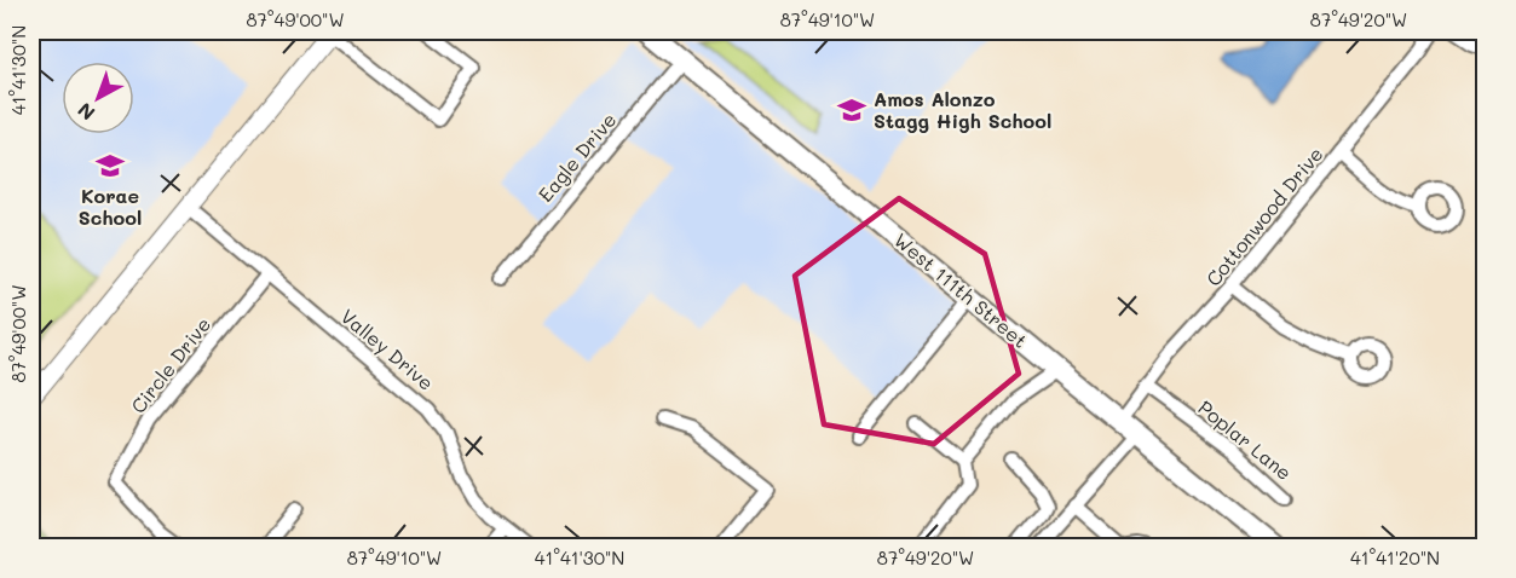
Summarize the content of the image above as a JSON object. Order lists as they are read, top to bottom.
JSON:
{
  "streets": {
    "main road": ["West 111th Street"],
    "street": [
      "Eagle Drive",
      "Cottonwood Drive",
      "Valley Drive",
      "Circle Drive",
      "Poplar Lane"
    ]
  },
  "crossings": [
    ["Eagle Drive", "West 111th Street"],
    ["Cottonwood Drive", "West 111th Street"],
    ["Cottonwood Drive", "Poplar Lane"],
    ["Valley Drive", "Circle Drive"]
  ],
  "places": {
    "school or university": ["Amos Alonzo Stagg High School", "Korae School"]
  },
  "north": "bottom left",
  "coordinates": [
    "87°49'00\"W",
    "87°49'10\"W",
    "87°49'20\"W",
    "41°41'30\"N",
    "41°41'20\"N"
  ]
}
